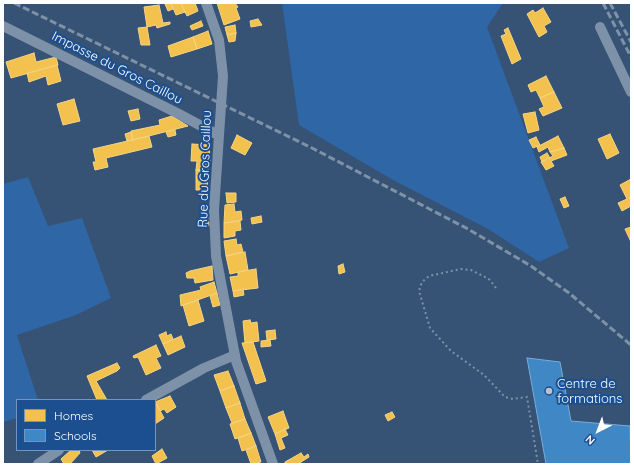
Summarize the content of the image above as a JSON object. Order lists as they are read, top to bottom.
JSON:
{
  "streets": {
    "street": ["Impasse du Gros Caillou", "Rue du Gros Caillou"]
  },
  "crossings": [
    ["Impasse du Gros Caillou", "Rue du Gros Caillou"]
  ],
  "places": ["Centre de formations"],
  "legend": ["Homes", "Schools"],
  "north": "bottom left"
}
